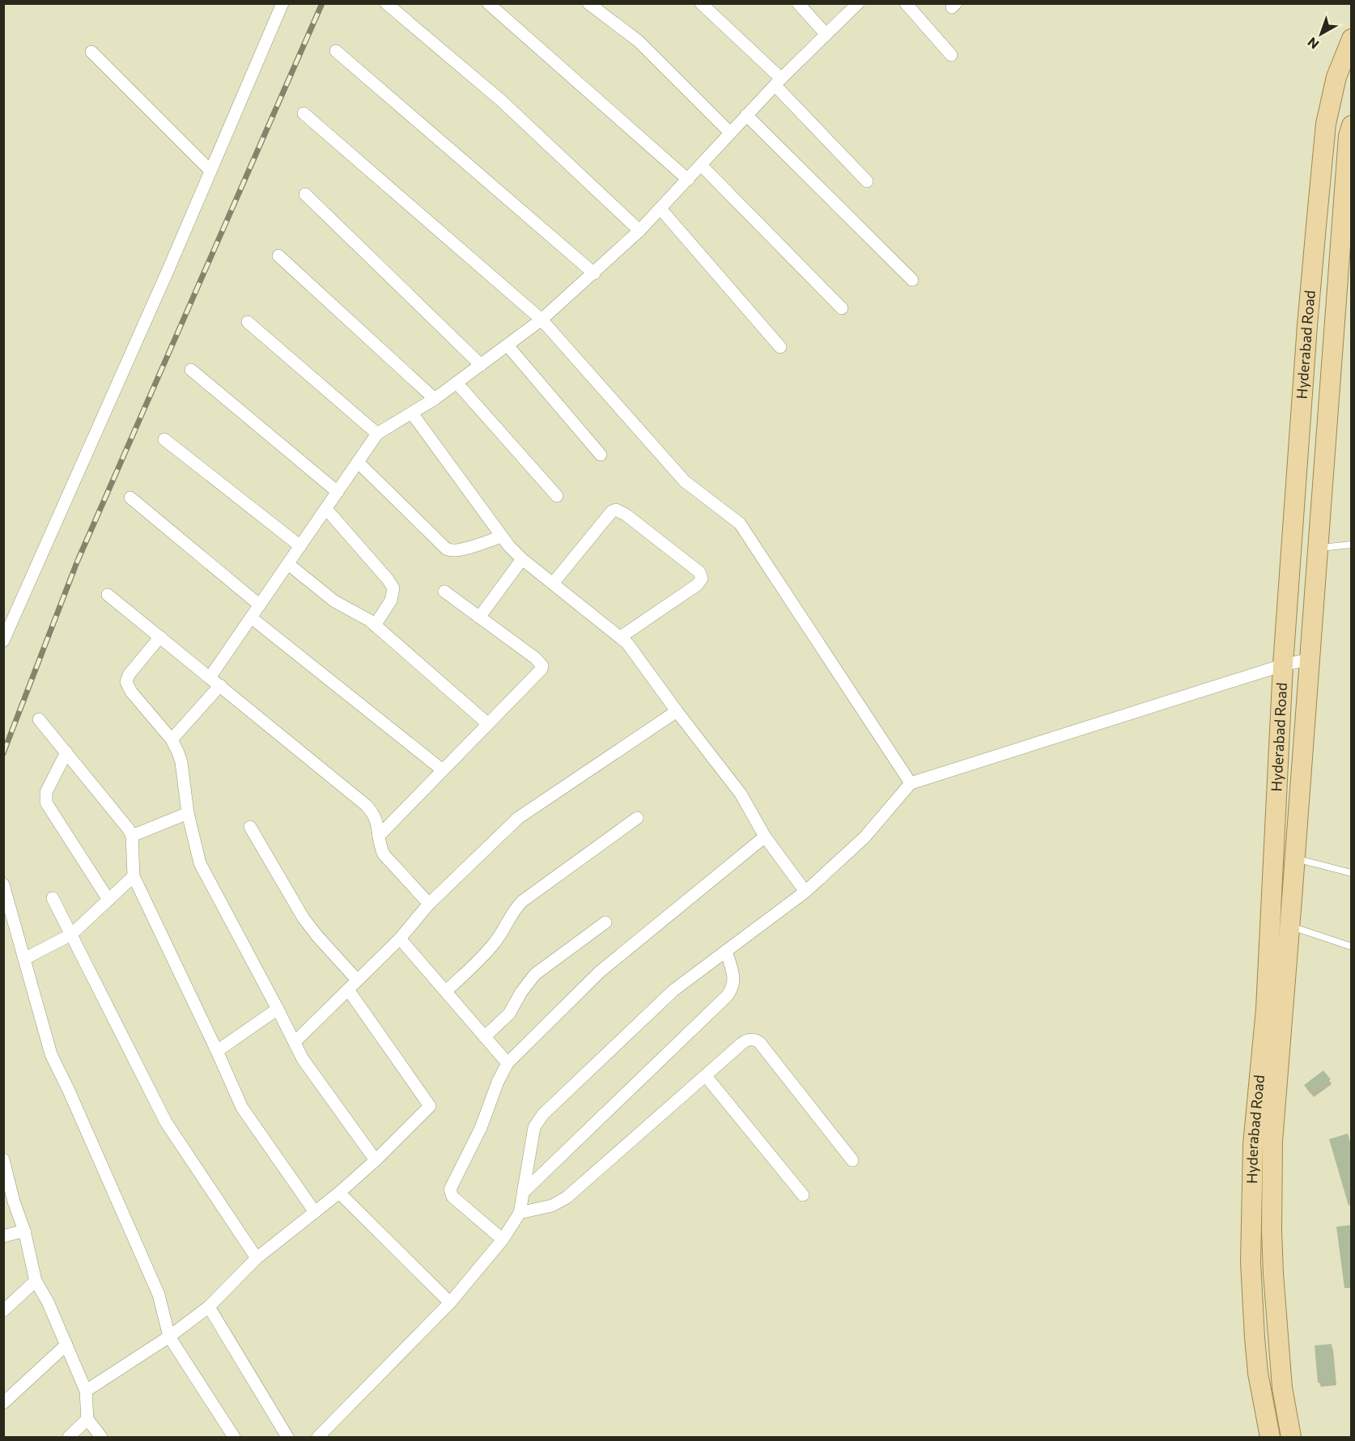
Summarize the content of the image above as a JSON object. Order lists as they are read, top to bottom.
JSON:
{
  "streets": {
    "main road": ["Hyderabad Road"]
  },
  "north": "bottom left"
}
